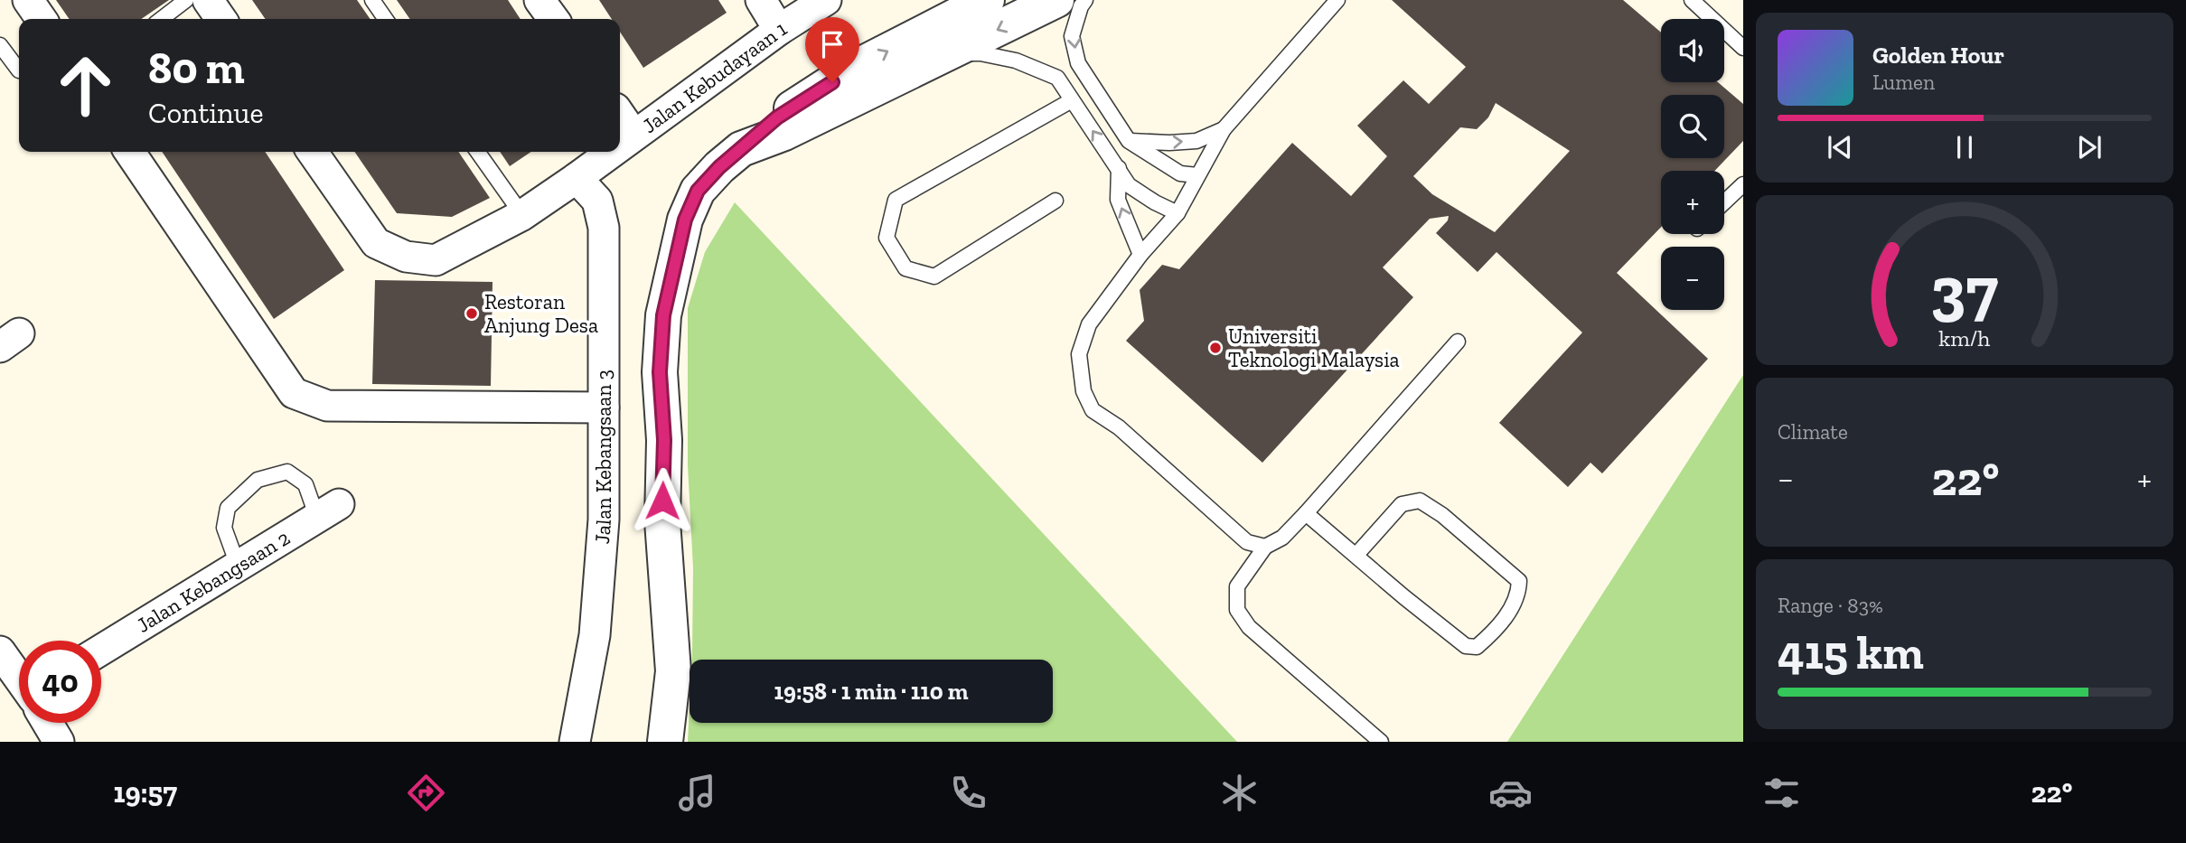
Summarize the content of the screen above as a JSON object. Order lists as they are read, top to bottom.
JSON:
{
  "streets": {
    "street": ["Jalan Kebudayaan 1", "Jalan Kebangsaan 3", "Jalan Kebangsaan 2"]
  },
  "crossings": [
    ["Jalan Kebudayaan 1", "Jalan Kebangsaan 3"]
  ],
  "places": ["Restoran Anjung Desa", "Universiti Teknologi Malaysia"],
  "page": {
    "map_buttons": ["+", "−"],
    "turn": ["80 m", "Continue"],
    "song": ["Golden Hour", "Lumen"],
    "tile": [
      "Climate",
      ["Range · 83%", "415 km"]
    ],
    "heat": ["−", "22°", "+"],
    "limit": "40",
    "trip": "19:58 · 1 min · 110 m",
    "tabs": ["19:57", "22°"],
    "gauge": ["37", "km/h"]
  }
}
